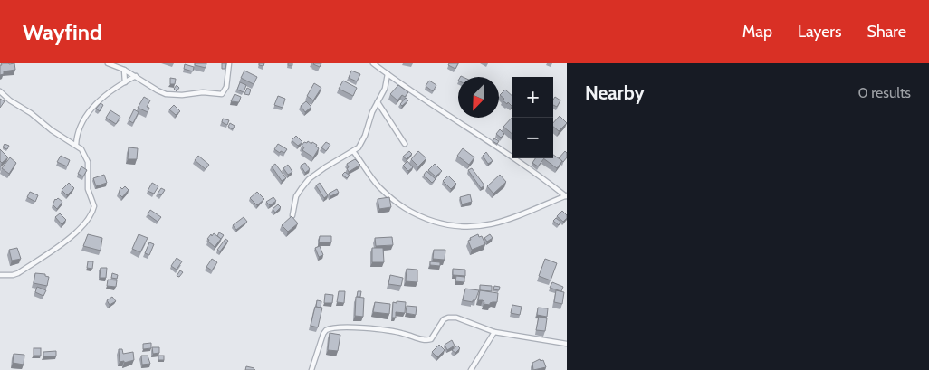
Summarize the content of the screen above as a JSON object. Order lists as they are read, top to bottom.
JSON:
{
  "north": "bottom left",
  "page": {
    "header": "Wayfind",
    "nav": ["Map", "Layers", "Share"],
    "heading": ["Nearby", "0 results"],
    "map_buttons": ["+", "−"]
  }
}
